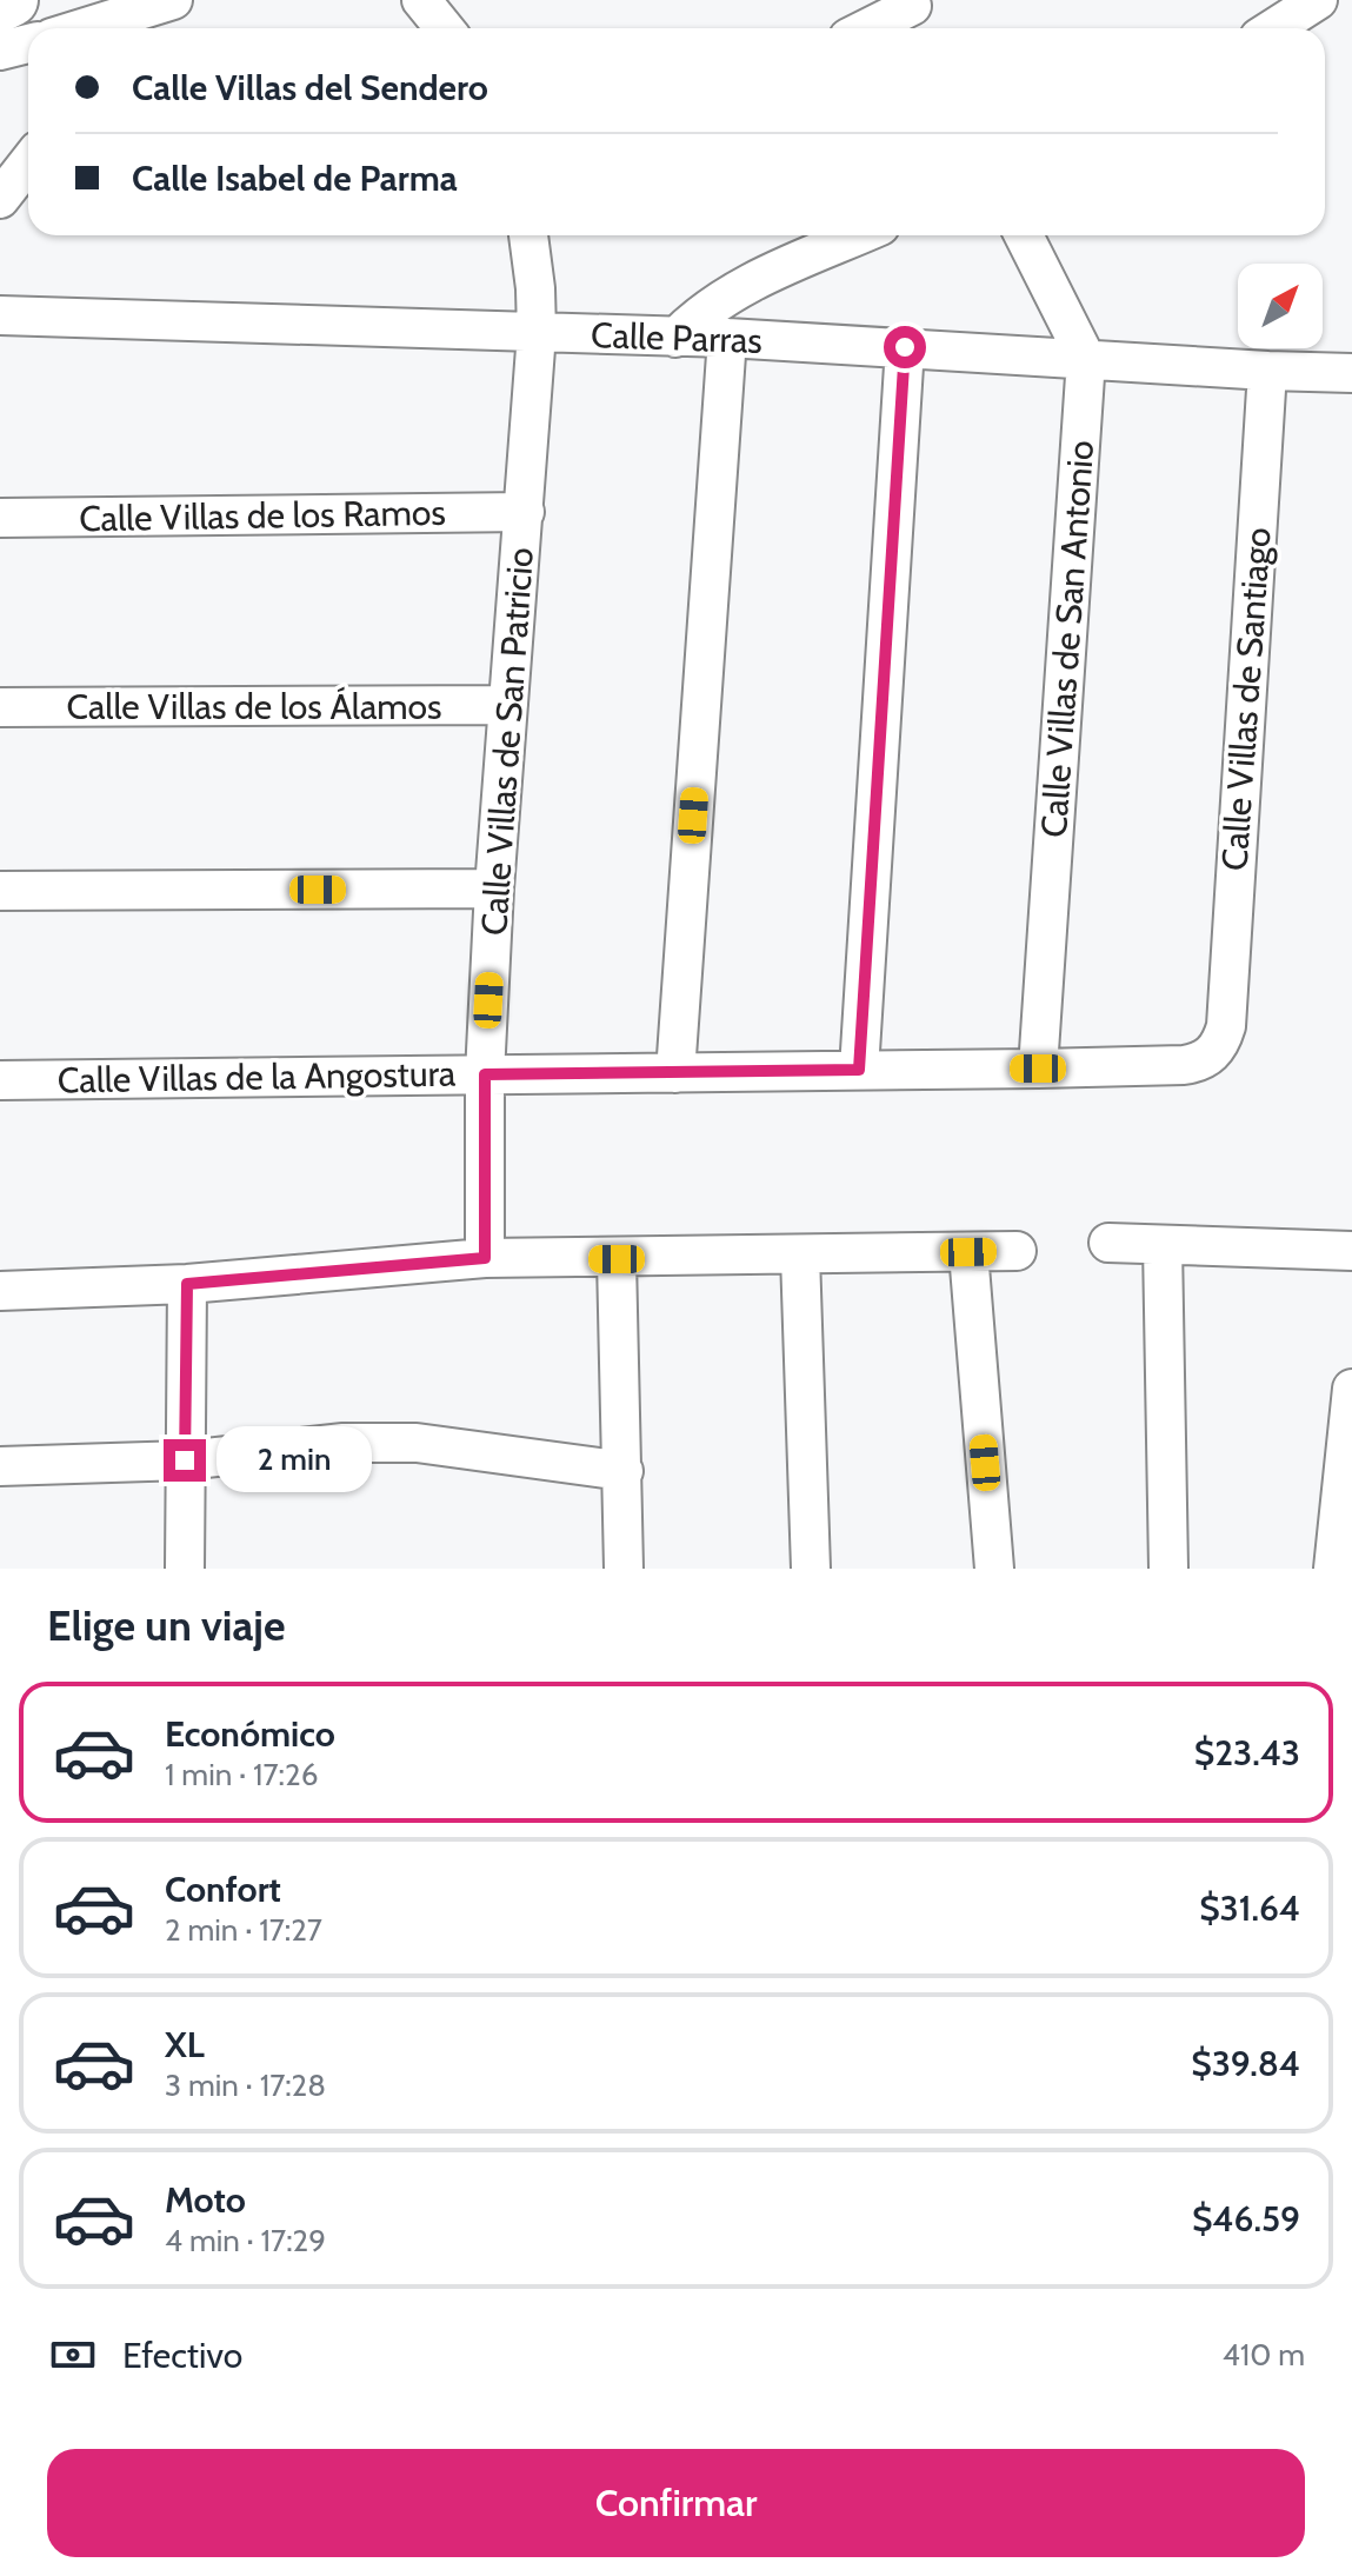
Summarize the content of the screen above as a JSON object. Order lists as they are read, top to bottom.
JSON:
{
  "streets": {
    "street": [
      "Calle Parras",
      "Calle Villas de los Ramos",
      "Calle Villas de San Antonio",
      "Calle Villas de Santiago",
      "Calle Villas de los Álamos",
      "Calle Villas de San Patricio",
      "Calle Villas de la Angostura"
    ]
  },
  "crossings": [
    ["Calle Parras", "Calle Villas de San Antonio"],
    ["Calle Parras", "Calle Villas de Santiago"],
    ["Calle Parras", "Calle Villas de San Patricio"],
    ["Calle Villas de los Ramos", "Calle Villas de San Patricio"],
    ["Calle Villas de San Antonio", "Calle Villas de la Angostura"],
    ["Calle Villas de Santiago", "Calle Villas de la Angostura"],
    ["Calle Villas de los Álamos", "Calle Villas de San Patricio"],
    ["Calle Villas de San Patricio", "Calle Villas de la Angostura"]
  ],
  "north": "top right",
  "page": {
    "banner": ["Calle Villas del Sendero", "Calle Isabel de Parma"],
    "bubble": "2 min",
    "heading": "Elige un viaje",
    "list": [
      {
        "name": "Económico",
        "note": "1 min · 17:26",
        "value": "$23.43"
      },
      {
        "name": "Confort",
        "note": "2 min · 17:27",
        "value": "$31.64"
      },
      {
        "name": "XL",
        "note": "3 min · 17:28",
        "value": "$39.84"
      },
      {
        "name": "Moto",
        "note": "4 min · 17:29",
        "value": "$46.59"
      }
    ],
    "pay": ["Efectivo", "410 m"],
    "buttons": "Confirmar"
  }
}
